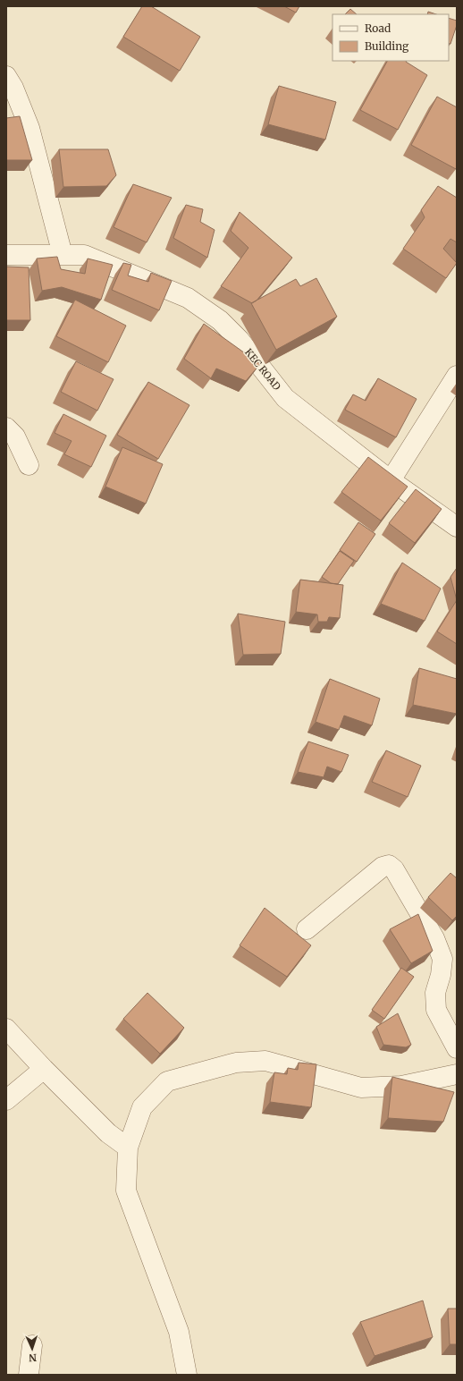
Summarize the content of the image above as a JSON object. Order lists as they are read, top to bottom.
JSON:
{
  "streets": {
    "street": ["KEC ROAD"]
  },
  "legend": ["Road", "Building"],
  "north": "bottom"
}
